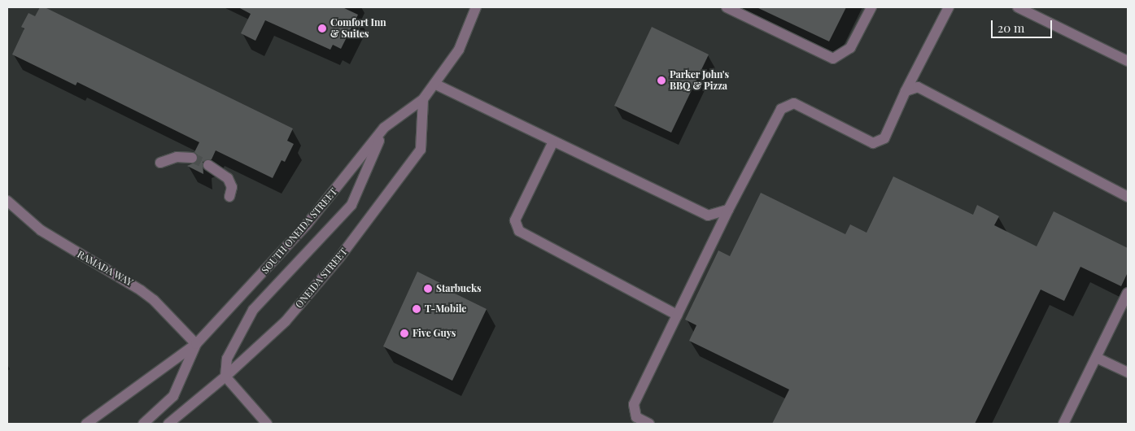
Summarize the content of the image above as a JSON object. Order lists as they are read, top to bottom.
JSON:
{
  "streets": {
    "street": ["SOUTH ONEIDA STREET", "RAMADA WAY", "ONEIDA STREET"]
  },
  "crossings": [
    ["SOUTH ONEIDA STREET", "RAMADA WAY"],
    ["SOUTH ONEIDA STREET", "ONEIDA STREET"]
  ],
  "places": [
    "Comfort Inn & Suites",
    "Parker John's BBQ & Pizza",
    "Starbucks",
    "T-Mobile",
    "Five Guys"
  ],
  "scale_bar": "20 m"
}
